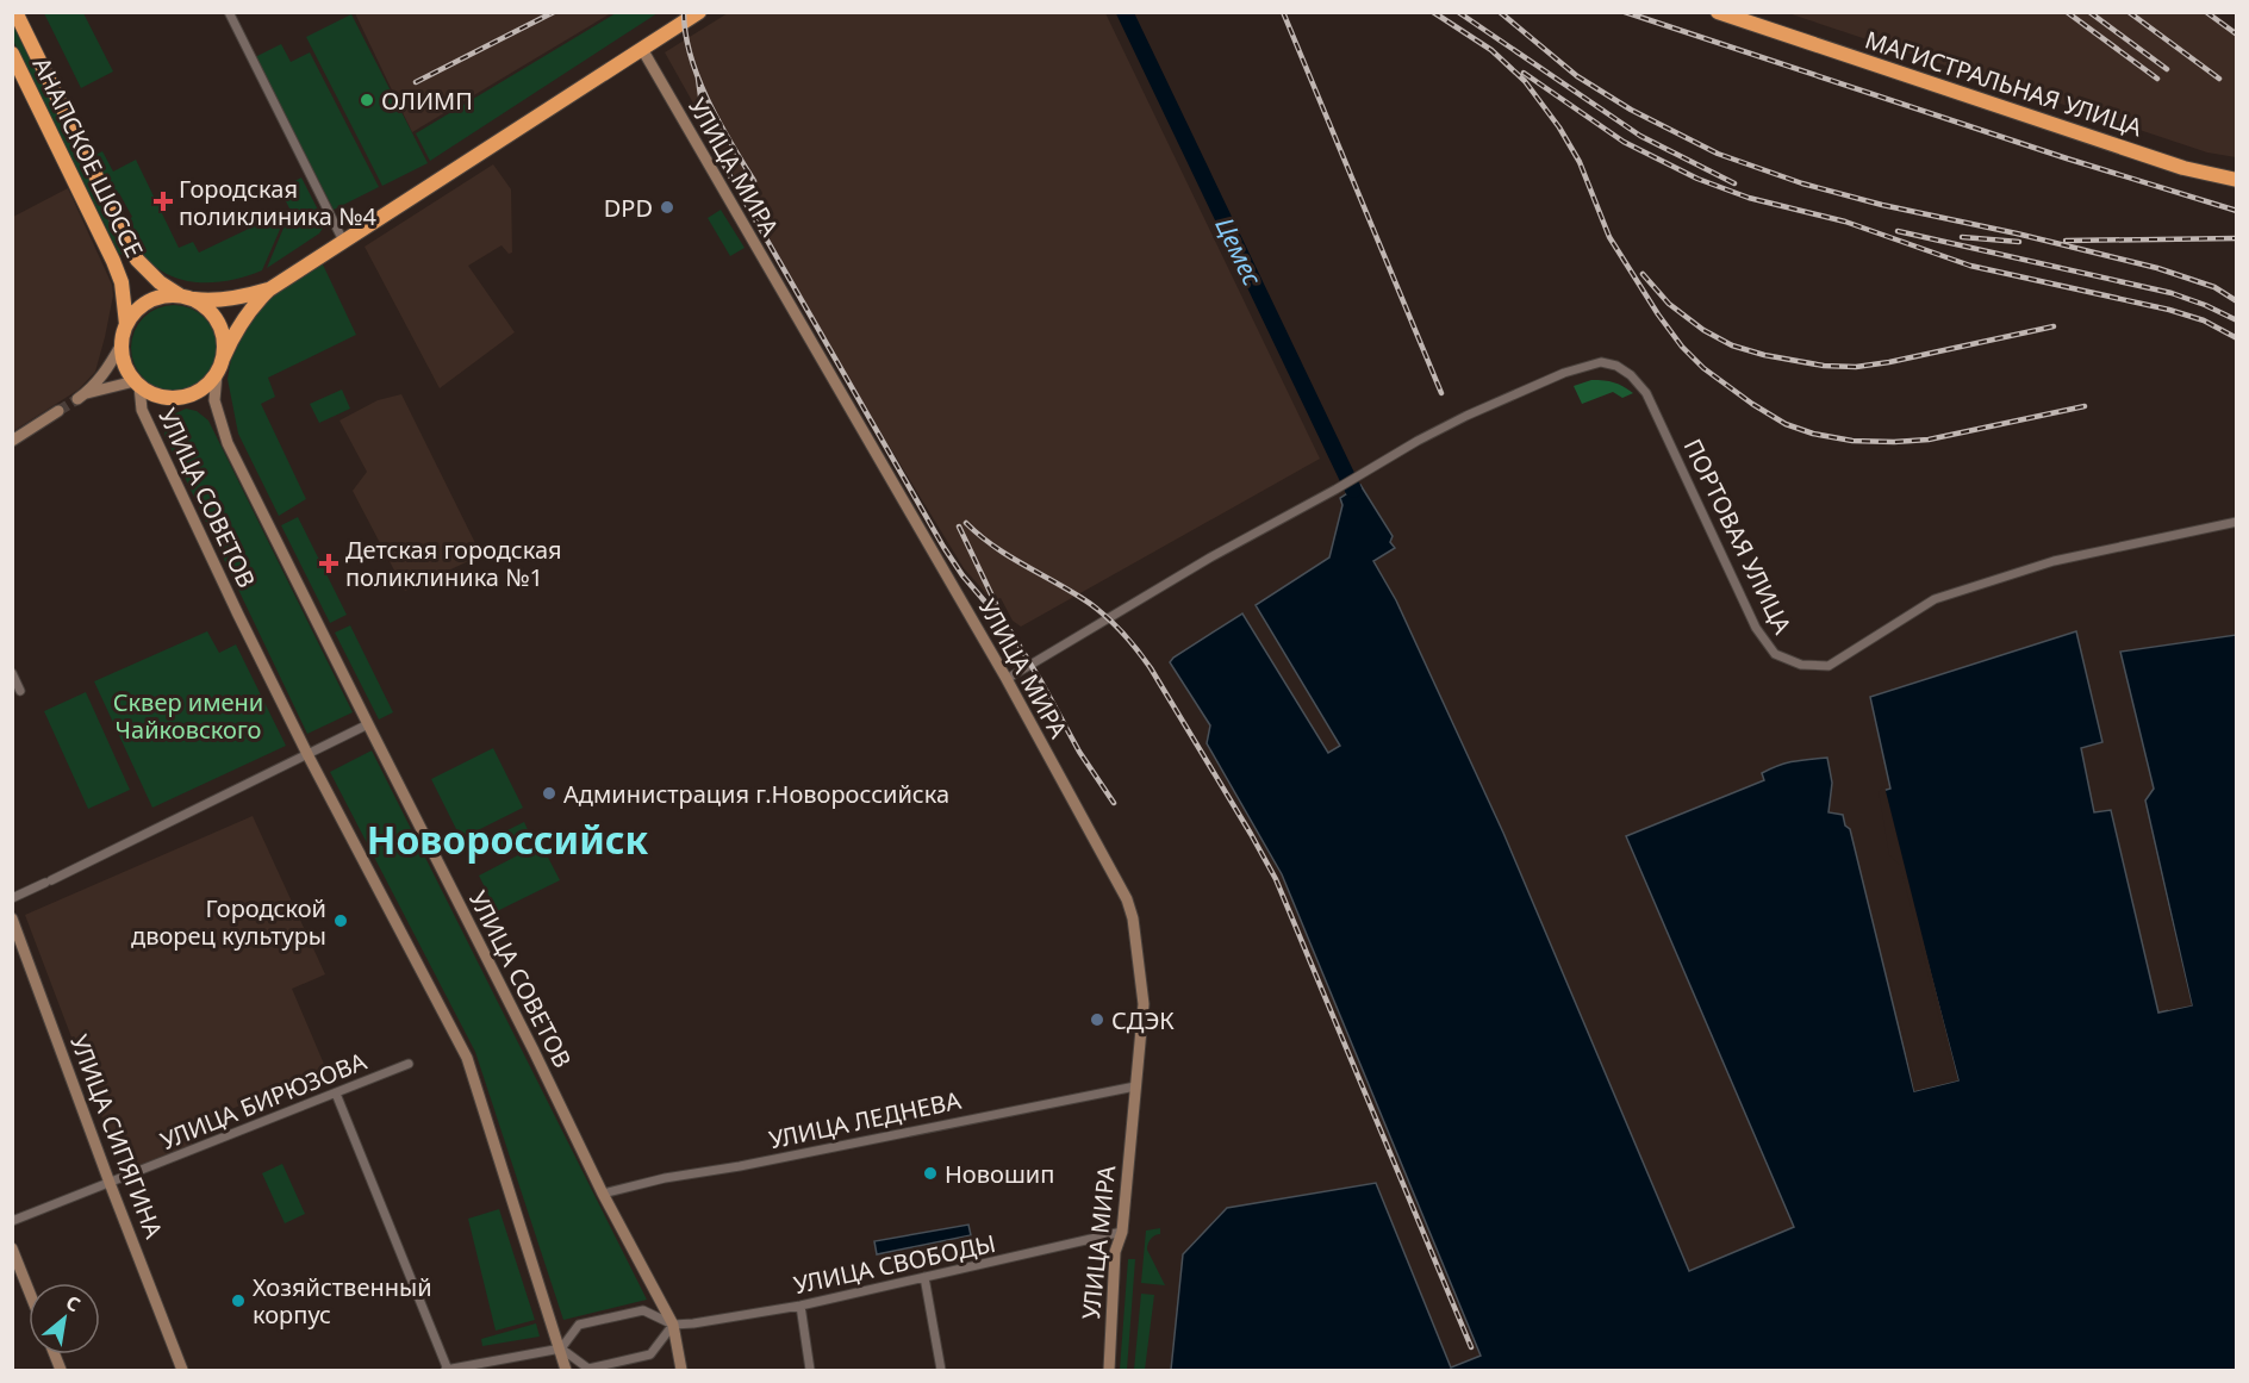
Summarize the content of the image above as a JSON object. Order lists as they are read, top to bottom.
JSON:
{
  "streets": {
    "highway": ["МАГИСТРАЛЬНАЯ УЛИЦА", "АНАПСКОЕ ШОССЕ"],
    "street": [
      "УЛИЦА МИРА",
      "УЛИЦА СОВЕТОВ",
      "ПОРТОВАЯ УЛИЦА",
      "УЛИЦА БИРЮЗОВА",
      "УЛИЦА ЛЕДНЕВА",
      "УЛИЦА СИПЯГИНА",
      "УЛИЦА СВОБОДЫ"
    ]
  },
  "crossings": [
    ["АНАПСКОЕ ШОССЕ", "УЛИЦА СОВЕТОВ"],
    ["УЛИЦА МИРА", "ПОРТОВАЯ УЛИЦА"],
    ["УЛИЦА МИРА", "УЛИЦА ЛЕДНЕВА"],
    ["УЛИЦА МИРА", "УЛИЦА СВОБОДЫ"],
    ["УЛИЦА СОВЕТОВ", "УЛИЦА ЛЕДНЕВА"],
    ["УЛИЦА СОВЕТОВ", "УЛИЦА СВОБОДЫ"],
    ["УЛИЦА БИРЮЗОВА", "УЛИЦА СИПЯГИНА"]
  ],
  "districts": ["Новороссийск"],
  "water": ["Цемес"],
  "parks": ["Сквер имени Чайковского"],
  "places": {
    "other": [
      "ОЛИМП",
      "DPD",
      "Администрация г.Новороссийска",
      "Городской дворец культуры",
      "СДЭК",
      "Новошип",
      "Хозяйственный корпус"
    ],
    "health": ["Городская поликлиника №4", "Детская городская поликлиника №1"]
  },
  "north": "top right"
}
